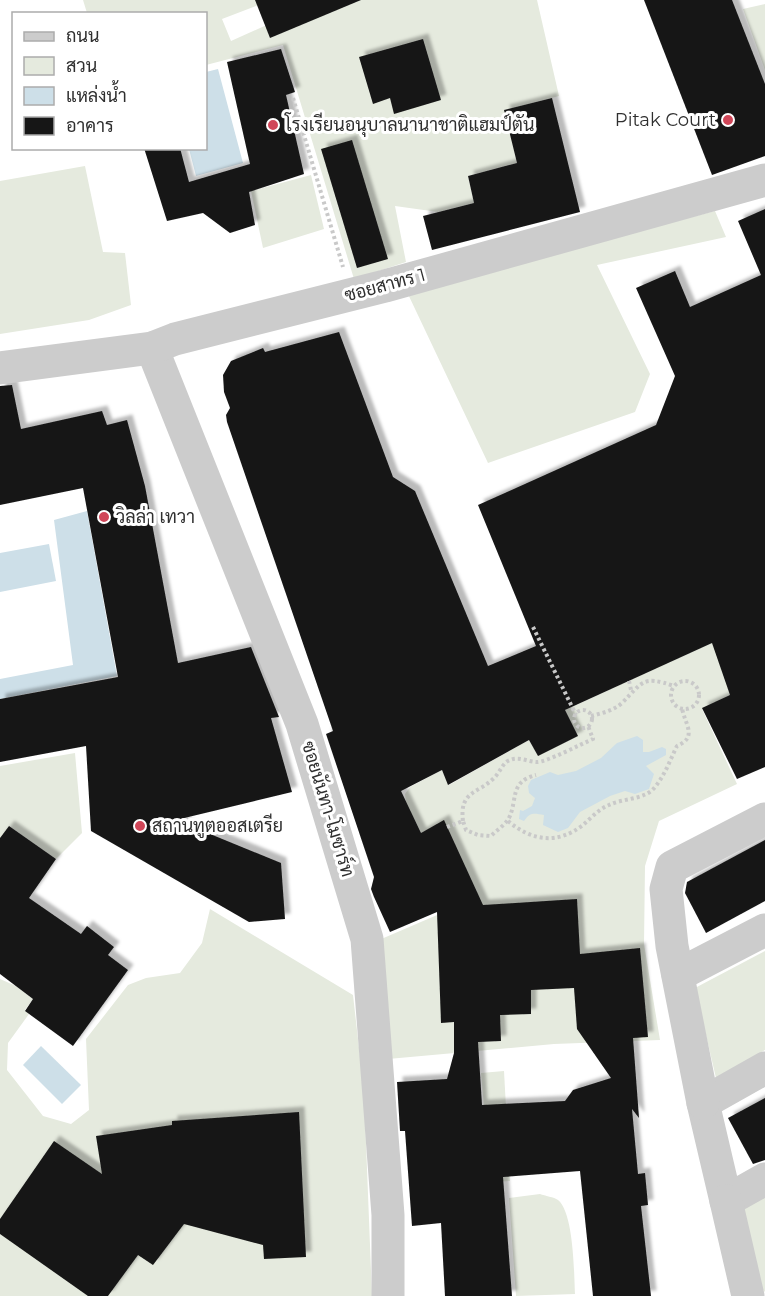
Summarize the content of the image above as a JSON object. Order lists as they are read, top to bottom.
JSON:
{
  "streets": {
    "street": ["ซอยสาทร 1", "ซอยนันทา-โมซาร์ท"]
  },
  "crossings": [
    ["ซอยสาทร 1", "ซอยนันทา-โมซาร์ท"]
  ],
  "places": [
    "Pitak Court",
    "โรงเรียนอนุบาลนานาชาติแฮมป์ตัน",
    "วิลล่า เทวา",
    "สถานทูตออสเตรีย"
  ],
  "legend": [
    "ถนน",
    "สวน",
    "แหล่งน้ำ",
    "อาคาร"
  ]
}
